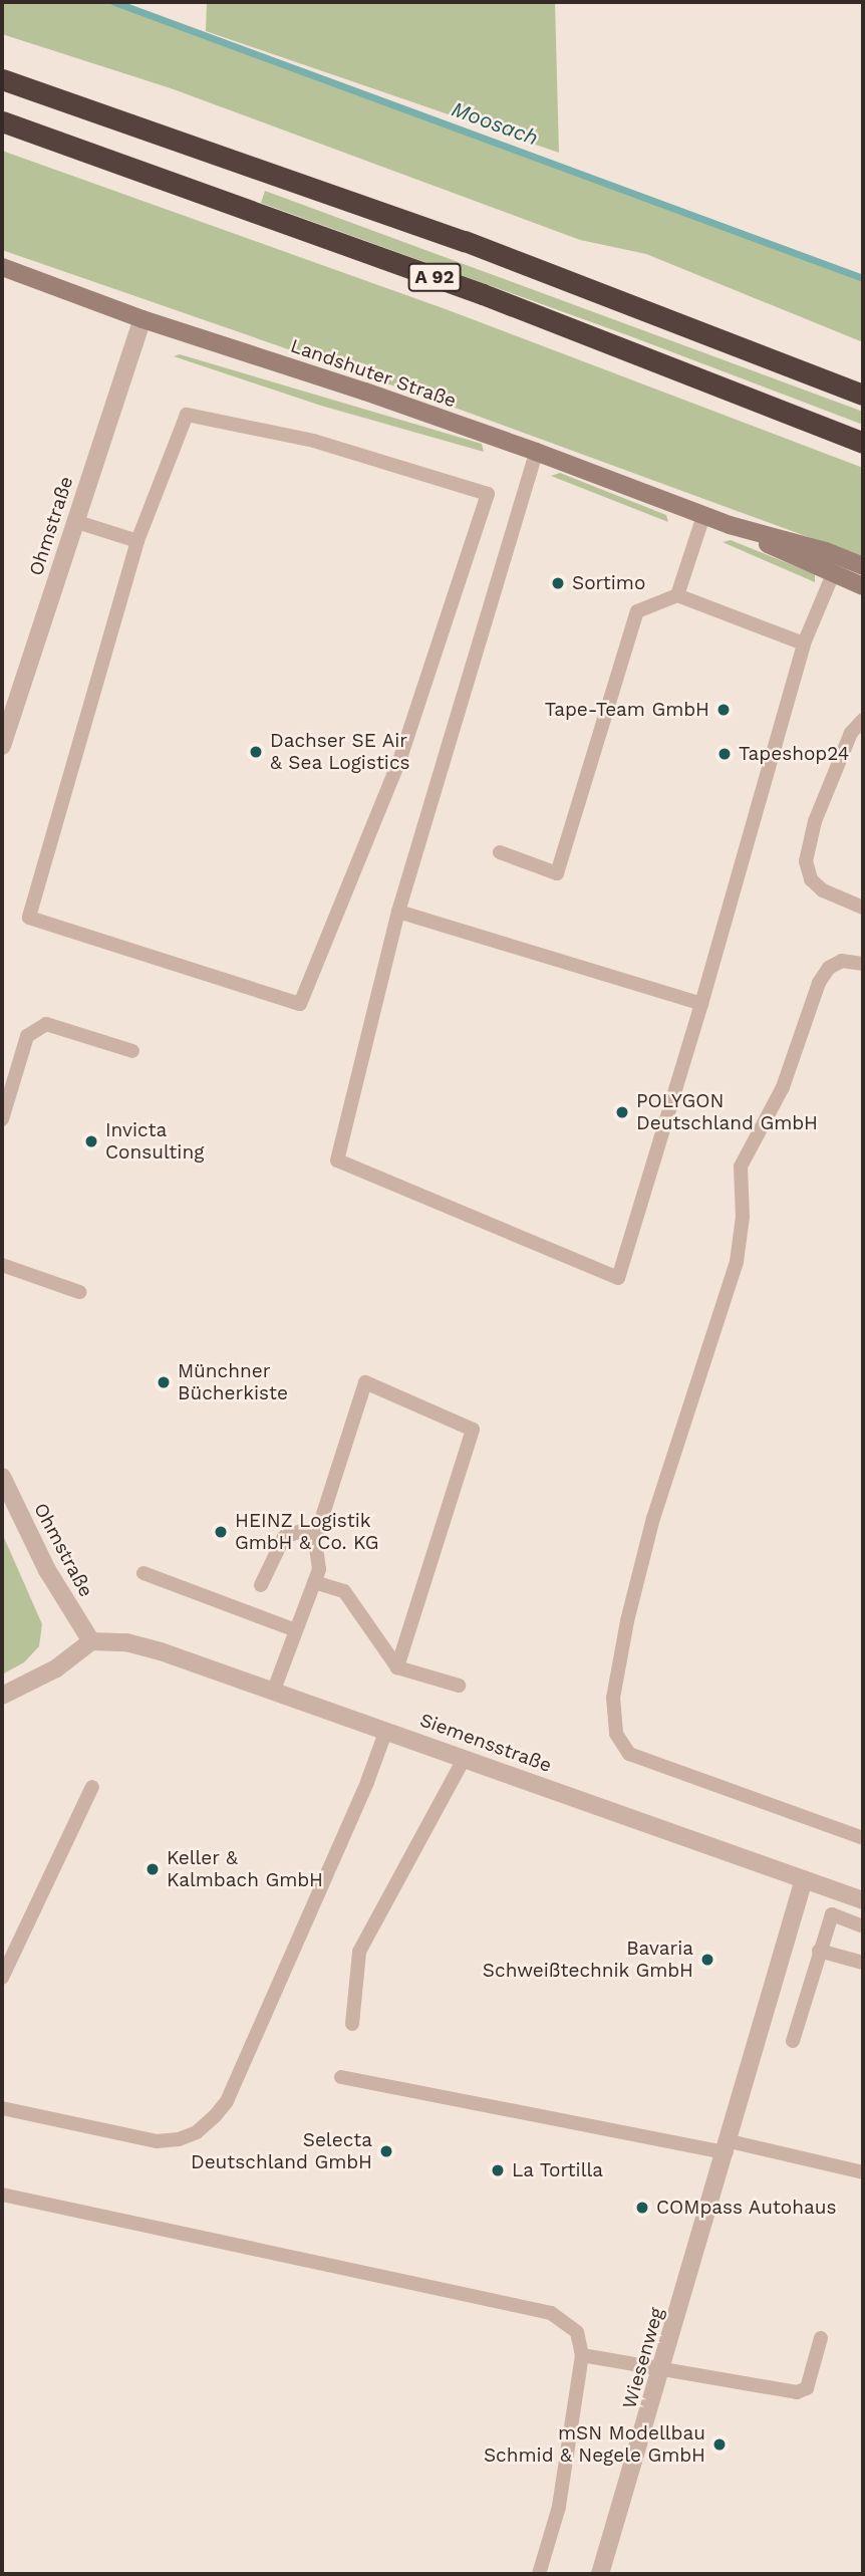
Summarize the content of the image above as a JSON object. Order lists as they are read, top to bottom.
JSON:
{
  "streets": {
    "highway": ["A 92"],
    "main road": ["Landshuter Straße"],
    "street": ["Ohmstraße", "Siemensstraße", "Wiesenweg"]
  },
  "crossings": [
    ["Landshuter Straße", "Ohmstraße"],
    ["Ohmstraße", "Siemensstraße"],
    ["Siemensstraße", "Wiesenweg"]
  ],
  "water": ["Moosach"],
  "places": [
    "Sortimo",
    "Tape-Team GmbH",
    "Dachser SE Air & Sea Logistics",
    "Tapeshop24",
    "POLYGON Deutschland GmbH",
    "Invicta Consulting",
    "Münchner Bücherkiste",
    "HEINZ Logistik GmbH & Co. KG",
    "Keller & Kalmbach GmbH",
    "Bavaria Schweißtechnik GmbH",
    "Selecta Deutschland GmbH",
    "La Tortilla",
    "COMpass Autohaus",
    "mSN Modellbau Schmid & Negele GmbH"
  ]
}
